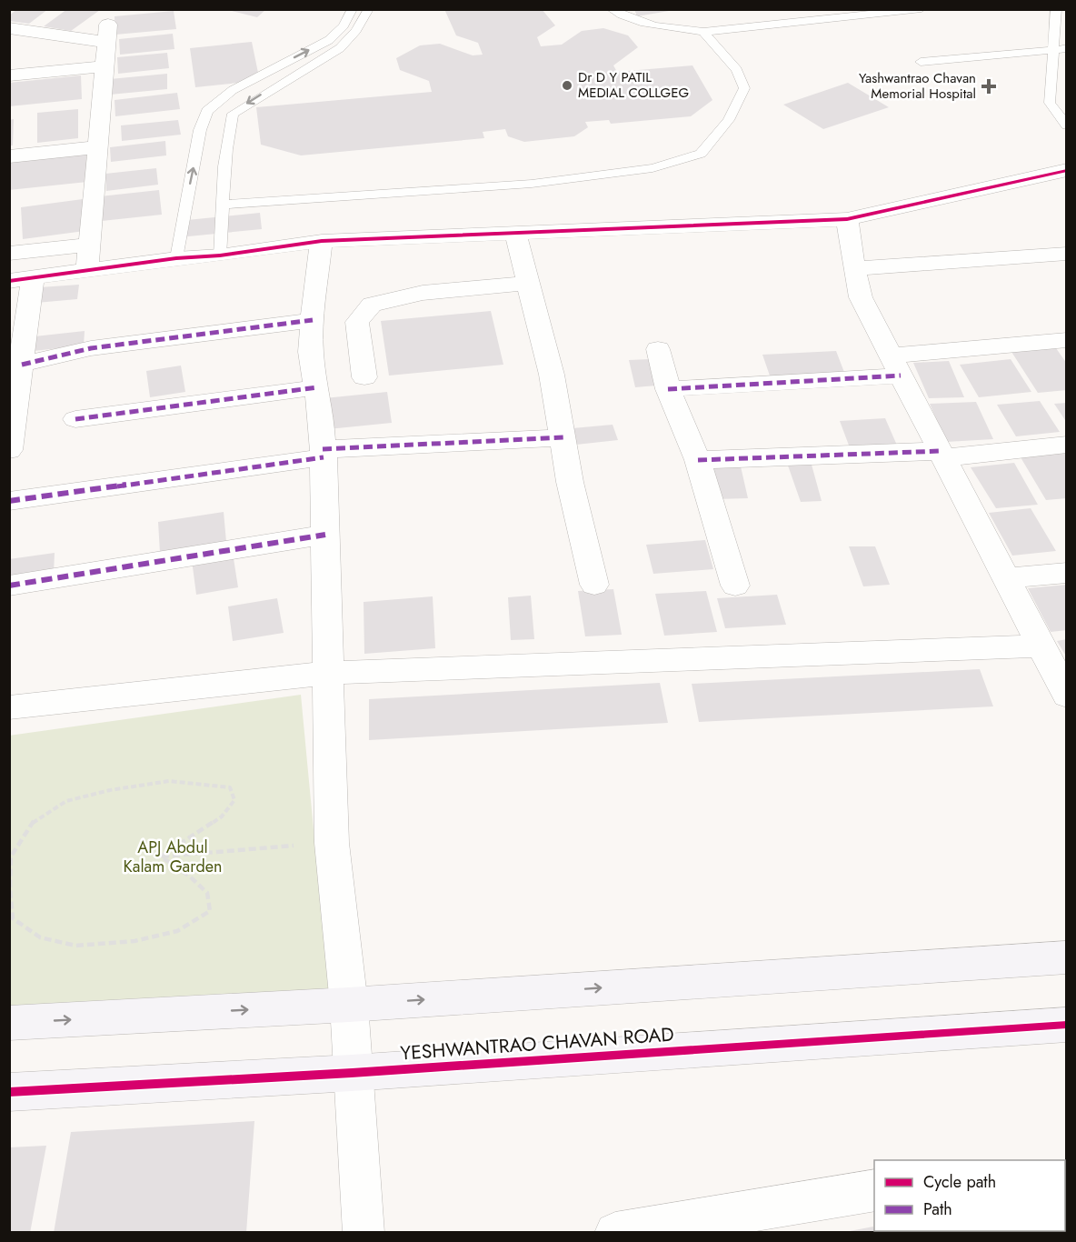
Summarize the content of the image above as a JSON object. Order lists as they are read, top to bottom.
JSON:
{
  "streets": {
    "street": ["YESHWANTRAO CHAVAN ROAD"]
  },
  "parks": ["APJ Abdul Kalam Garden"],
  "places": {
    "other": ["Dr D Y PATIL MEDIAL COLLGEG"],
    "health": ["Yashwantrao Chavan Memorial Hospital"]
  },
  "legend": ["Cycle path", "Path"]
}
